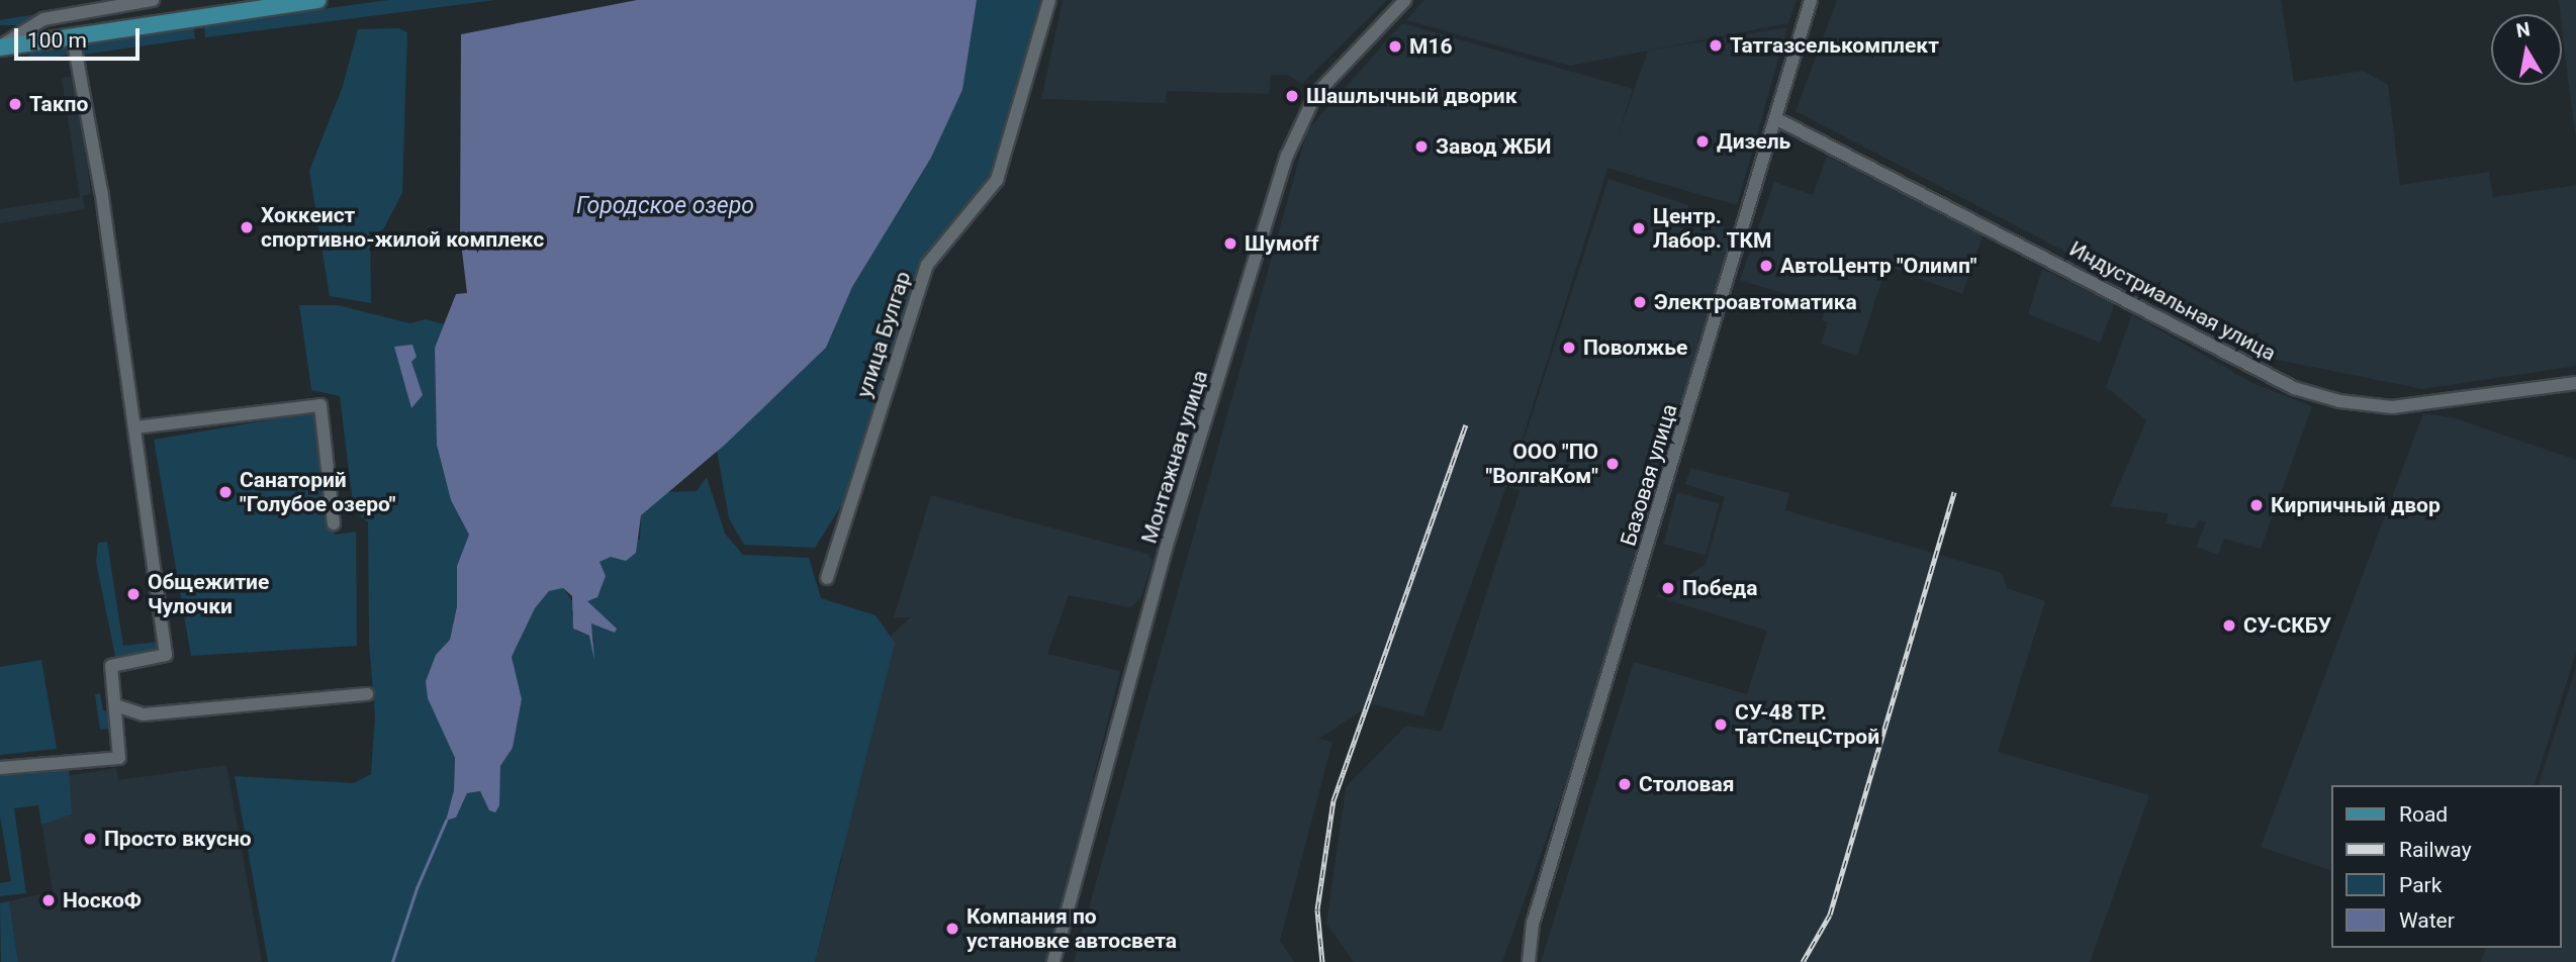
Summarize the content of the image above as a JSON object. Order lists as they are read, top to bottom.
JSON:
{
  "streets": {
    "street": [
      "Индустриальная улица",
      "улица Булгар",
      "Монтажная улица",
      "Базовая улица"
    ]
  },
  "crossings": [
    ["Индустриальная улица", "Базовая улица"]
  ],
  "water": ["Городское озеро"],
  "places": [
    "Татгазселькомплект",
    "М16",
    "Шашлычный дворик",
    "Такпо",
    "Дизель",
    "Завод ЖБИ",
    "Хоккеист спортивно-жилой комплекс",
    "Центр. Лабор. ТКМ",
    "Шумоff",
    "АвтоЦентр \"Олимп\"",
    "Электроавтоматика",
    "Поволжье",
    "ООО \"ПО \"ВолгаКом\"",
    "Санаторий \"Голубое озеро\"",
    "Кирпичный двор",
    "Победа",
    "Общежитие Чулочки",
    "СУ-СКБУ",
    "СУ-48 ТР. ТатСпецСтрой",
    "Столовая",
    "Просто вкусно",
    "НоскоФ",
    "Компания по установке автосвета"
  ],
  "legend": [
    "Road",
    "Railway",
    "Park",
    "Water"
  ],
  "scale_bar": "100 m",
  "north": "top"
}
